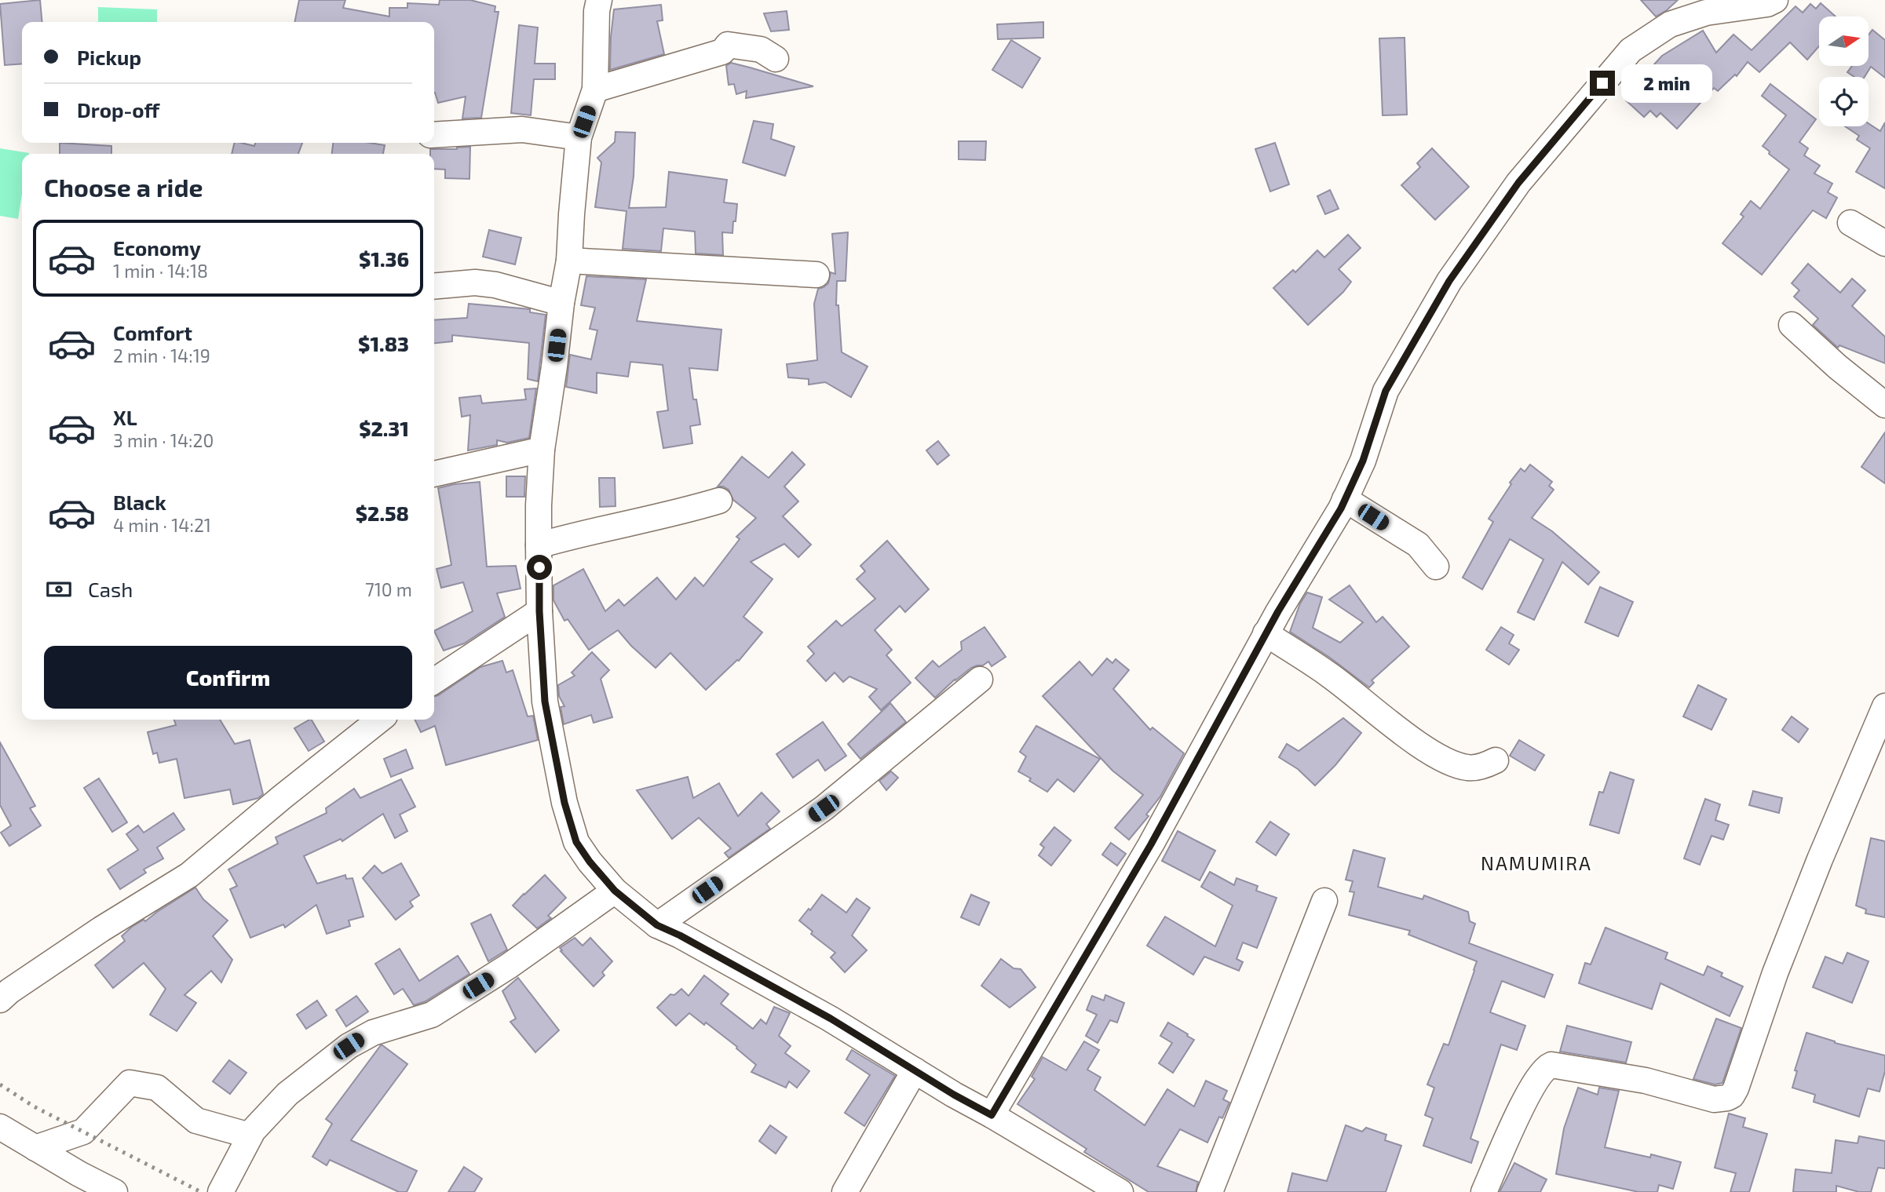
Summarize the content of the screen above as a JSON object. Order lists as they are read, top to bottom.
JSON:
{
  "districts": ["NAMUMIRA"],
  "north": "right",
  "page": {
    "banner": ["Pickup", "Drop-off"],
    "bubble": "2 min",
    "heading": "Choose a ride",
    "list": [
      {
        "name": "Economy",
        "note": "1 min · 14:18",
        "value": "$1.36"
      },
      {
        "name": "Comfort",
        "note": "2 min · 14:19",
        "value": "$1.83"
      },
      {
        "name": "XL",
        "note": "3 min · 14:20",
        "value": "$2.31"
      },
      {
        "name": "Black",
        "note": "4 min · 14:21",
        "value": "$2.58"
      }
    ],
    "pay": ["Cash", "710 m"],
    "buttons": "Confirm"
  }
}
